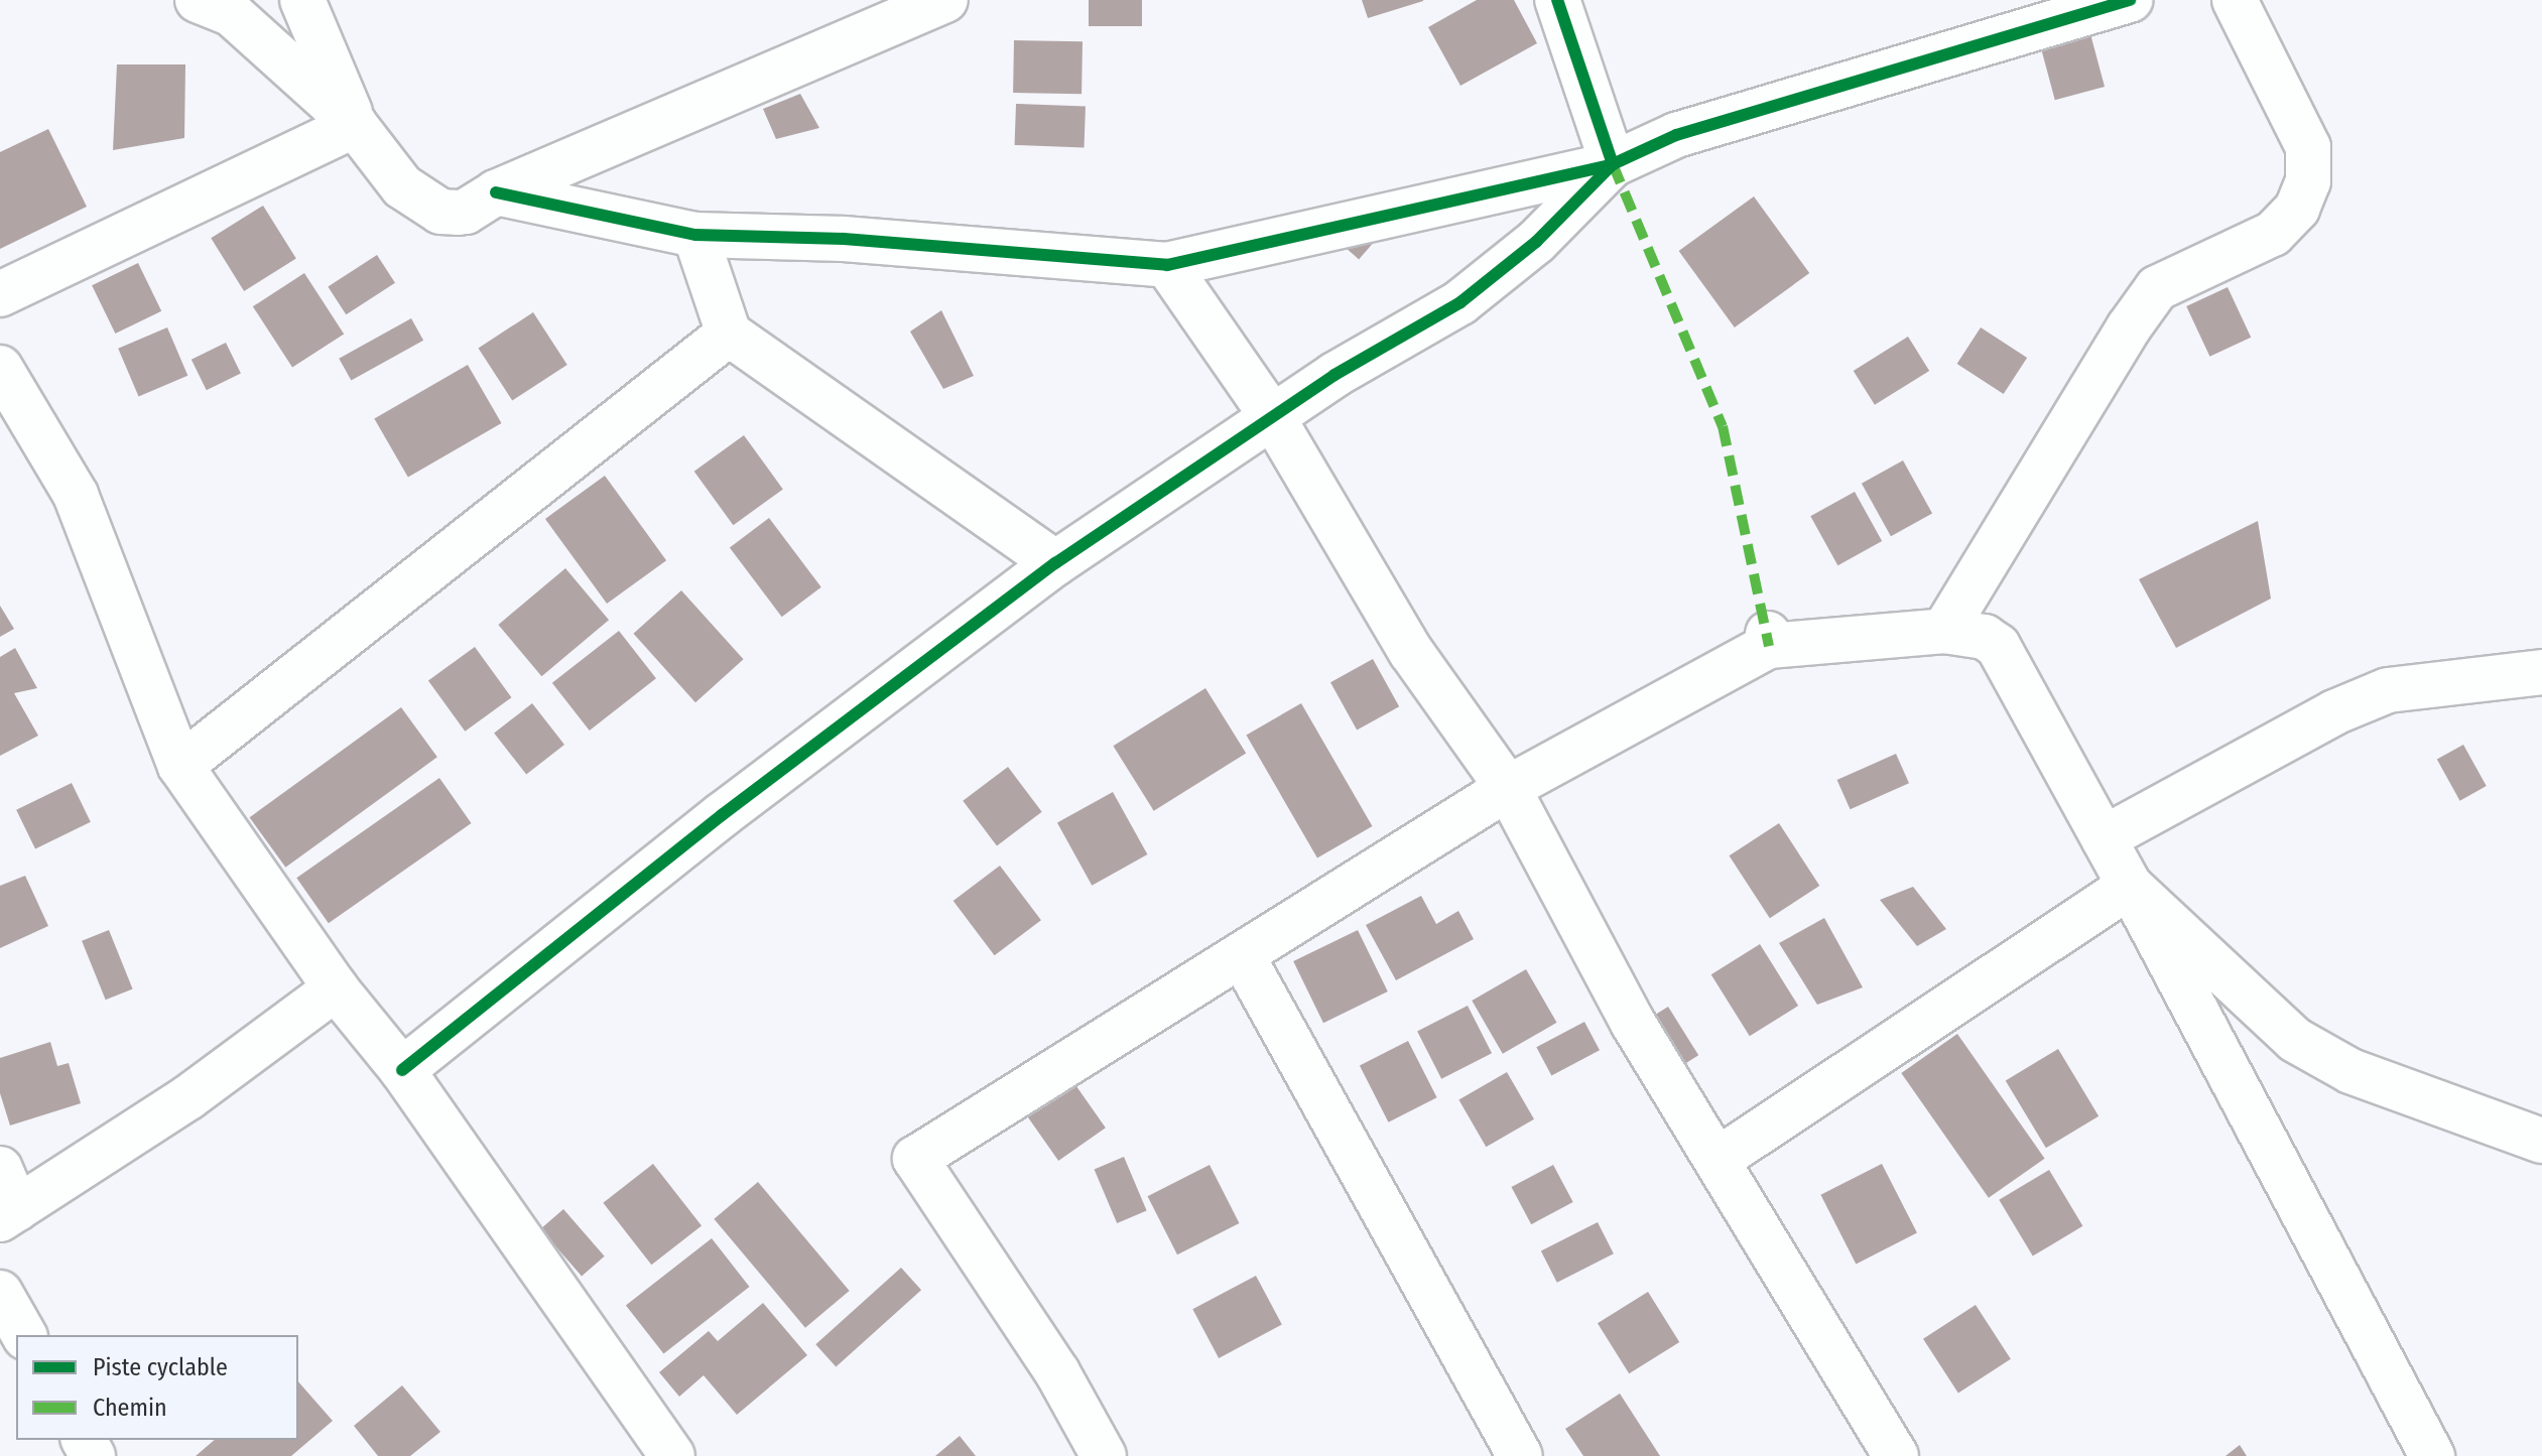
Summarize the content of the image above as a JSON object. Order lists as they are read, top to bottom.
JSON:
{
  "legend": ["Piste cyclable", "Chemin"]
}
